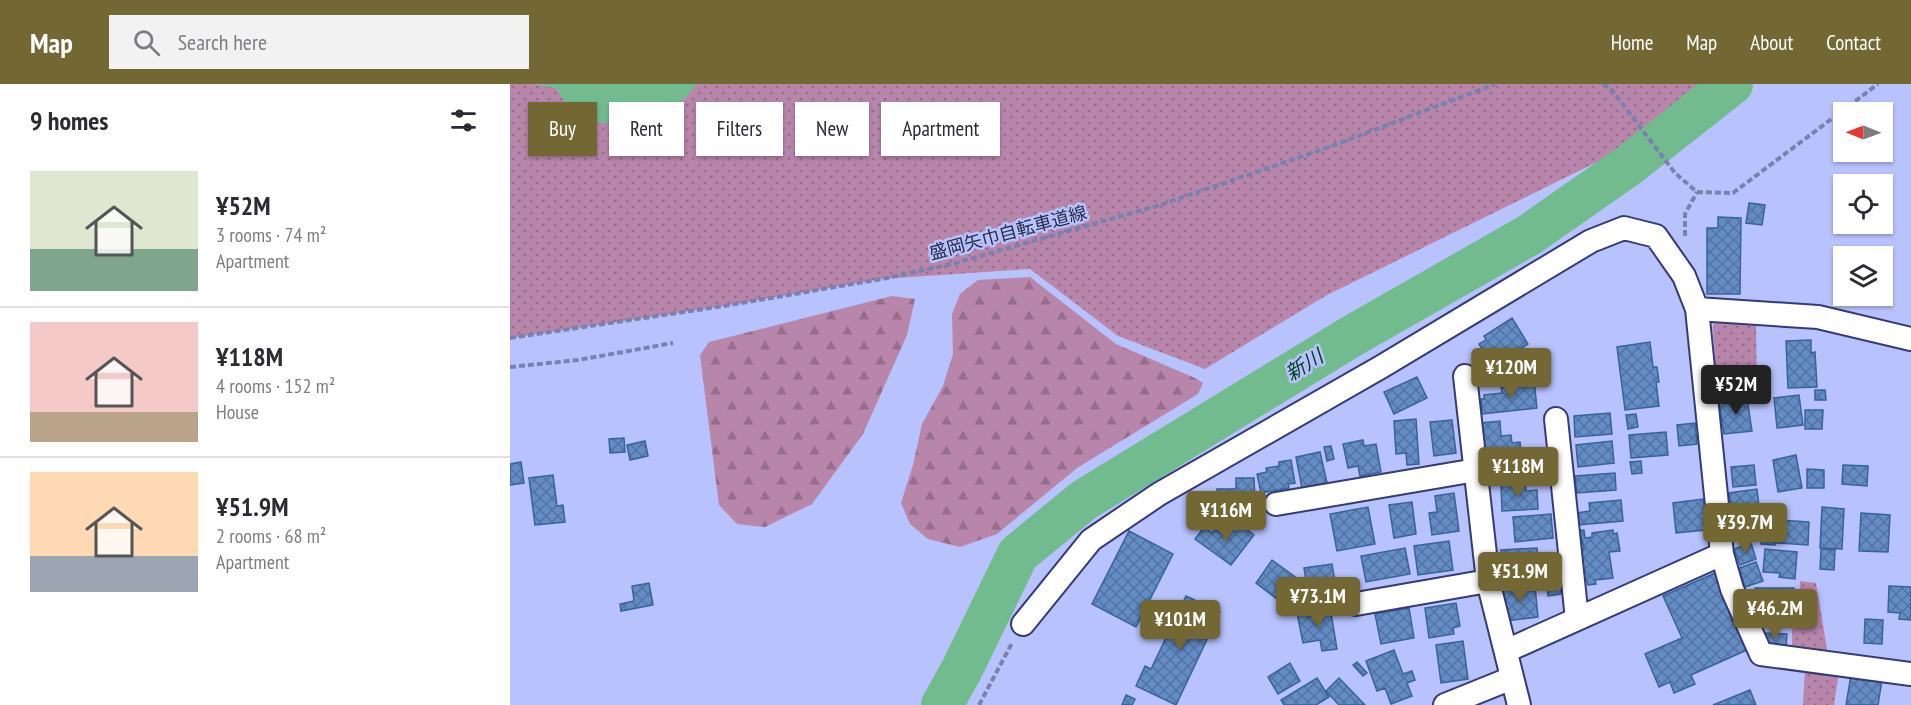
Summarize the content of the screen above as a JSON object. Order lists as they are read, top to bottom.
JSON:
{
  "streets": {
    "path": ["盛岡矢巾自転車道線"]
  },
  "water": ["新川"],
  "north": "left",
  "page": {
    "header": "Map",
    "search": "Search here",
    "nav": [
      "Home",
      "Map",
      "About",
      "Contact"
    ],
    "heading": "9 homes",
    "chip": [
      "Buy",
      "Rent",
      "Filters",
      "New",
      "Apartment"
    ],
    "list": [
      {
        "name": "¥52M",
        "note": "3 rooms · 74 m² · Apartment"
      },
      {
        "name": "¥118M",
        "note": "4 rooms · 152 m² · House"
      },
      {
        "name": "¥51.9M",
        "note": "2 rooms · 68 m² · Apartment"
      }
    ],
    "price": [
      "¥120M",
      "¥52M",
      "¥118M",
      "¥116M",
      "¥39.7M",
      "¥51.9M",
      "¥73.1M",
      "¥46.2M",
      "¥101M"
    ]
  }
}
